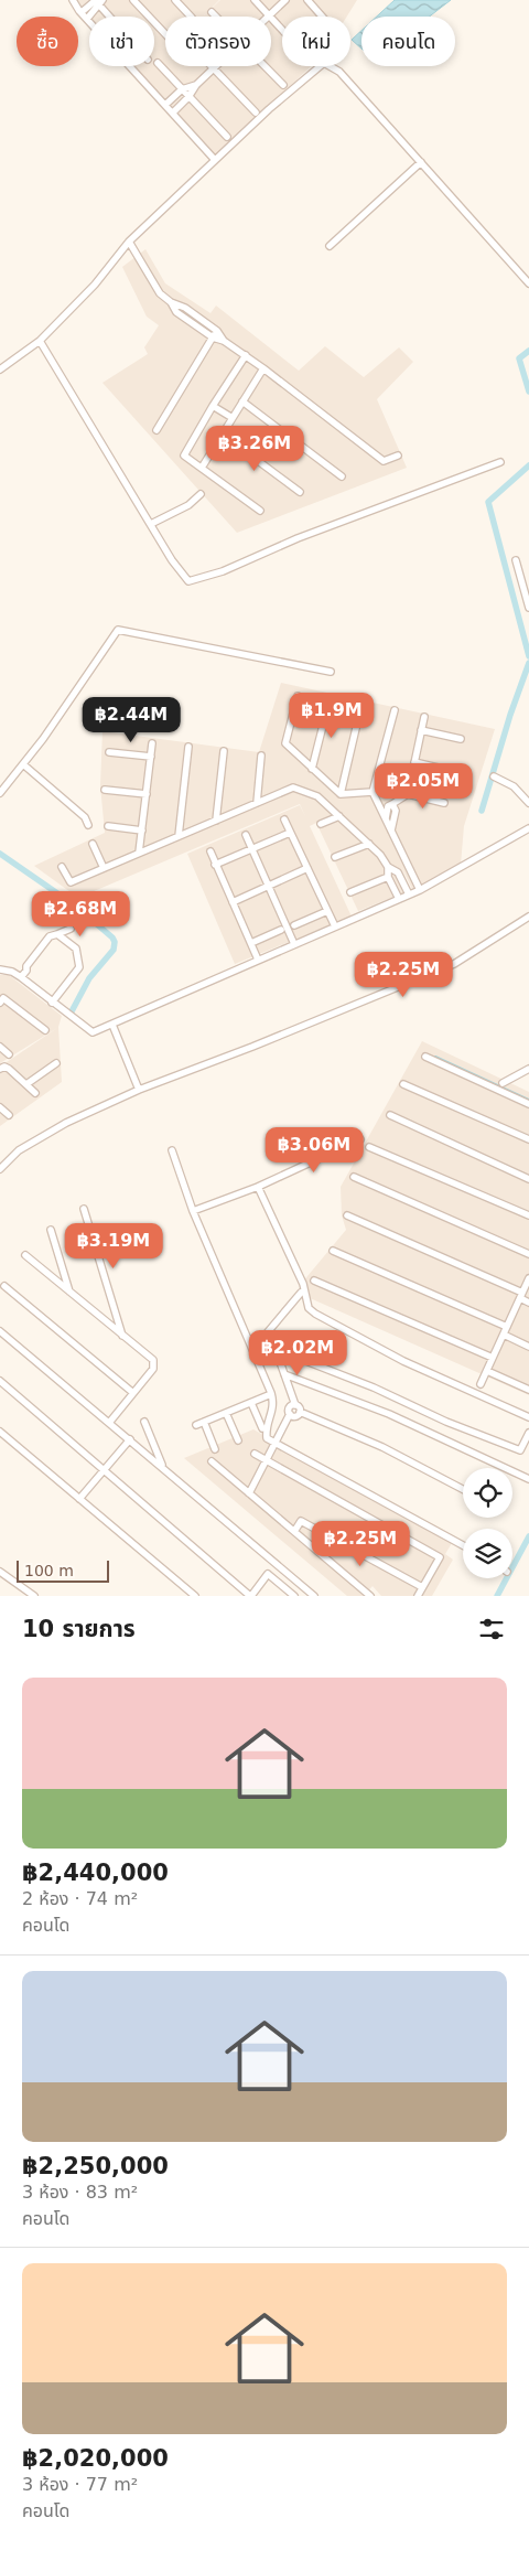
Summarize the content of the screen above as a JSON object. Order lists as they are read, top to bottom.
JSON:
{
  "scale_bar": "100 m",
  "page": {
    "chip": [
      "ซื้อ",
      "เช่า",
      "ตัวกรอง",
      "ใหม่",
      "คอนโด"
    ],
    "price": [
      "฿3.26M",
      "฿1.9M",
      "฿2.44M",
      "฿2.05M",
      "฿2.68M",
      "฿2.25M",
      "฿3.06M",
      "฿3.19M",
      "฿2.02M",
      "฿2.25M"
    ],
    "scale": "100 m",
    "heading": "10 รายการ",
    "list": [
      {
        "name": "฿2,440,000",
        "note": "2 ห้อง · 74 m² · คอนโด"
      },
      {
        "name": "฿2,250,000",
        "note": "3 ห้อง · 83 m² · คอนโด"
      },
      {
        "name": "฿2,020,000",
        "note": "3 ห้อง · 77 m² · คอนโด"
      }
    ]
  }
}
